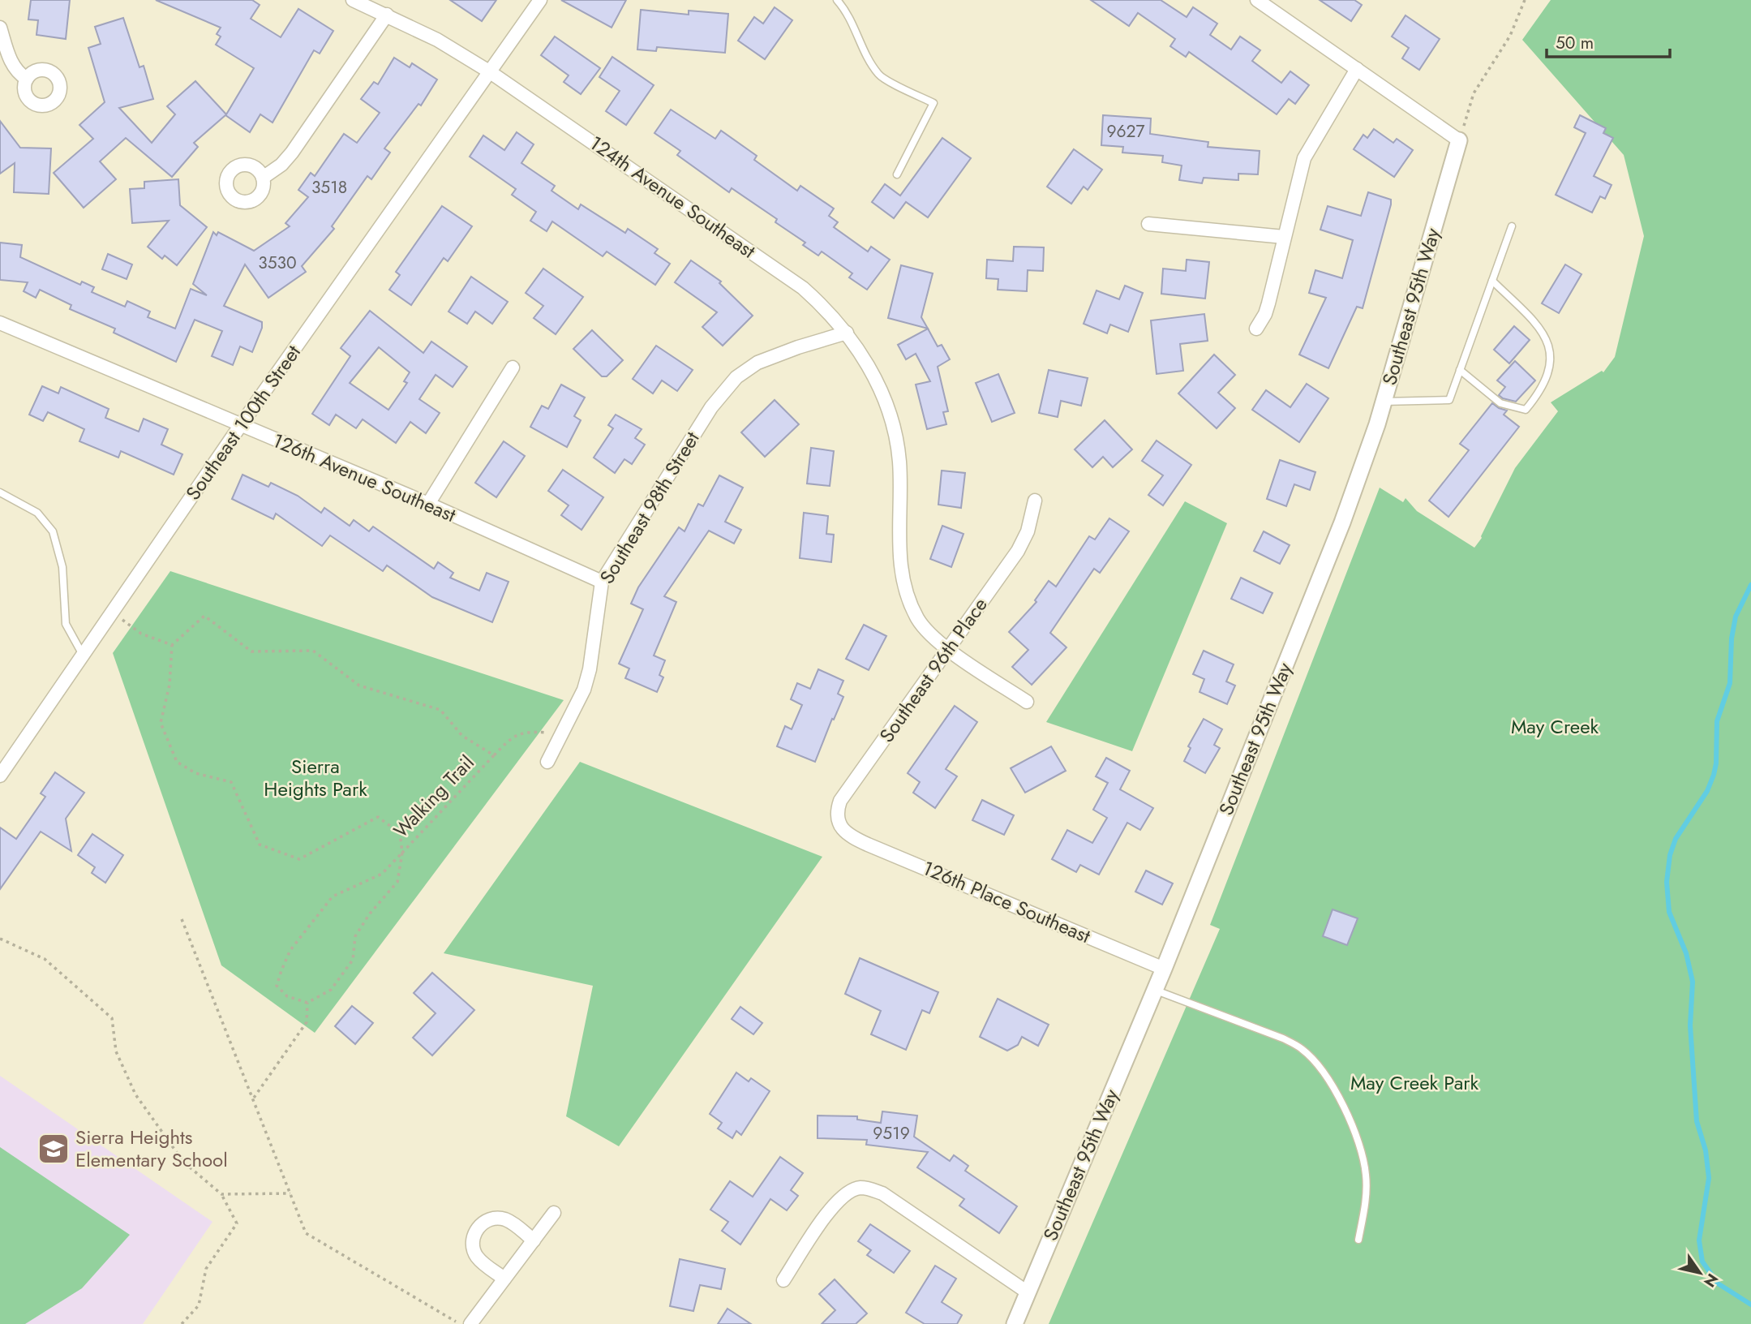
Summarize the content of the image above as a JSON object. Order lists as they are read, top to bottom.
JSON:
{
  "streets": {
    "street": [
      "124th Avenue Southeast",
      "Southeast 95th Way",
      "Southeast 100th Street",
      "126th Avenue Southeast",
      "Southeast 98th Street",
      "Southeast 96th Place",
      "126th Place Southeast"
    ],
    "path": ["Walking Trail"]
  },
  "crossings": [
    ["124th Avenue Southeast", "Southeast 100th Street"],
    ["124th Avenue Southeast", "Southeast 98th Street"],
    ["124th Avenue Southeast", "Southeast 96th Place"],
    ["Southeast 95th Way", "126th Place Southeast"],
    ["Southeast 100th Street", "126th Avenue Southeast"],
    ["126th Avenue Southeast", "Southeast 98th Street"],
    ["Southeast 96th Place", "126th Place Southeast"]
  ],
  "parks": ["May Creek", "Sierra Heights Park", "May Creek Park"],
  "places": {
    "school or university": ["Sierra Heights Elementary School"]
  },
  "house_numbers": [
    "9627",
    "3518",
    "3530",
    "9519"
  ],
  "scale_bar": "50 m",
  "north": "bottom right"
}
